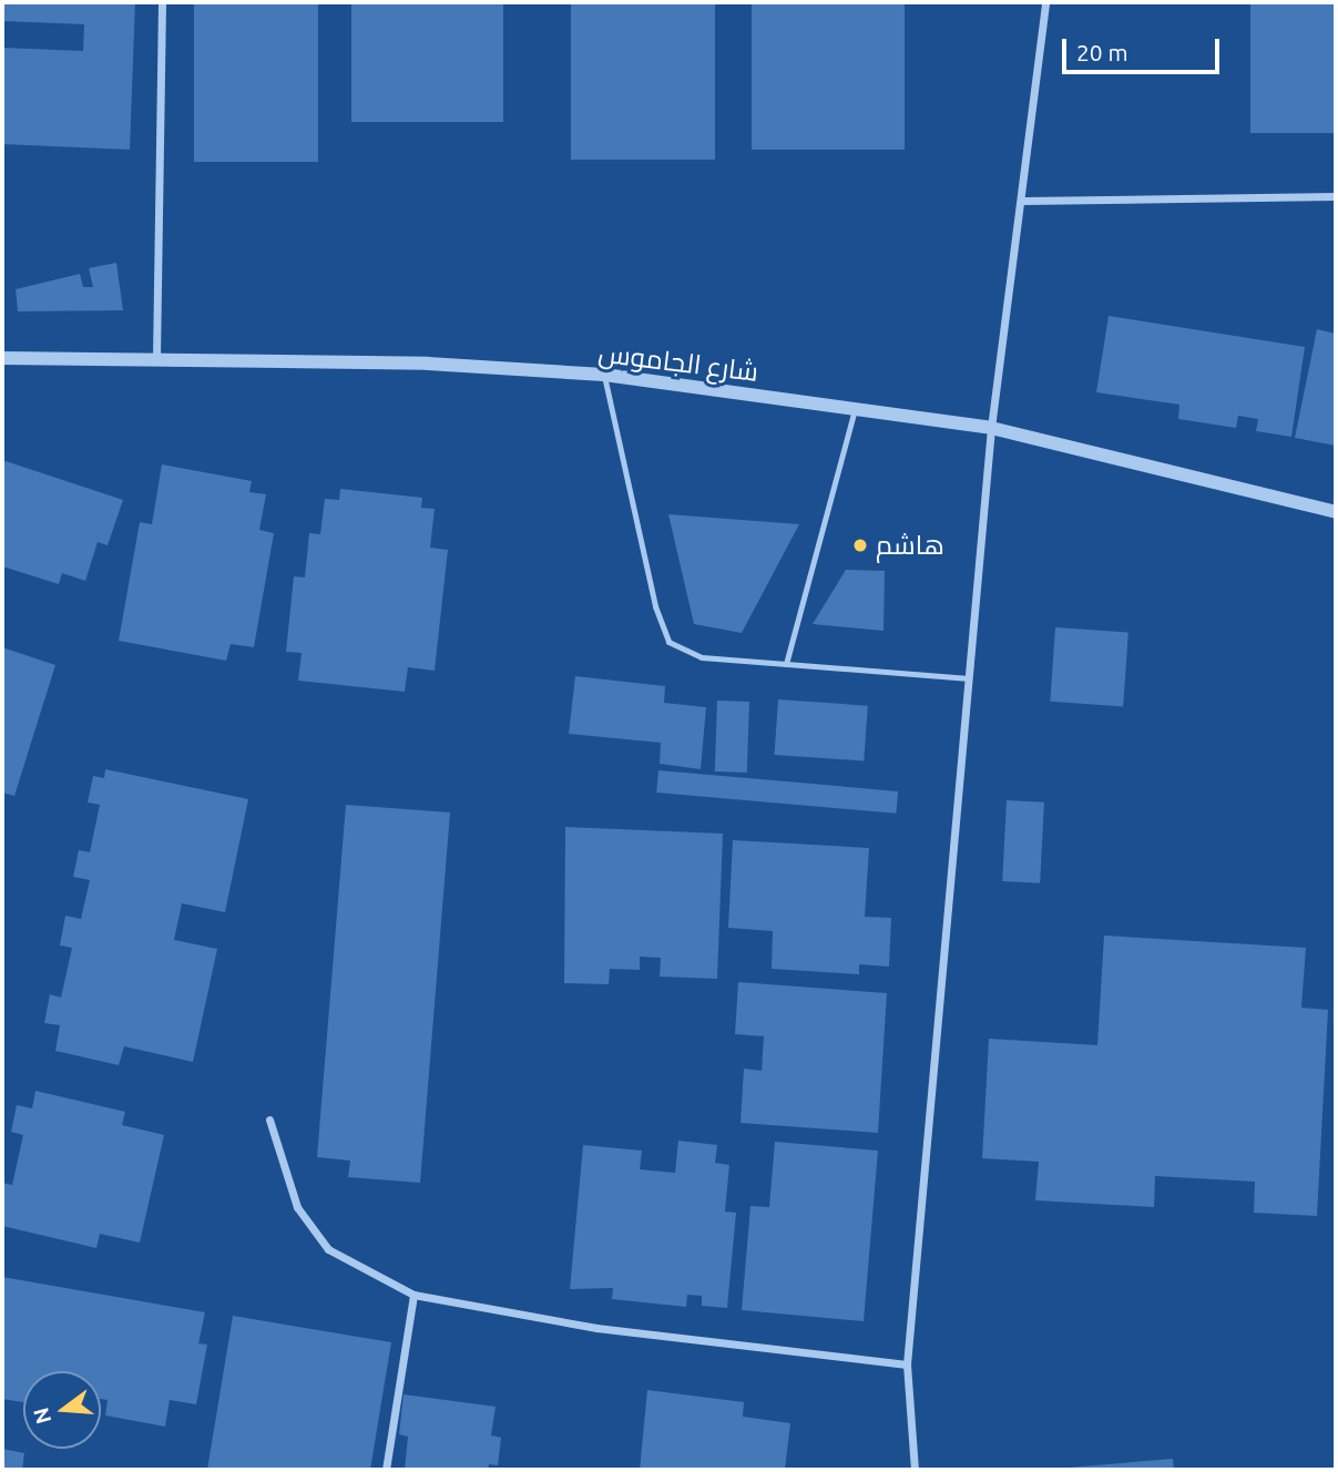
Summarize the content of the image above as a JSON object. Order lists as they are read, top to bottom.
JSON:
{
  "streets": {
    "street": ["شارع الجاموس"]
  },
  "places": ["هاشم"],
  "scale_bar": "20 m",
  "north": "left"
}
